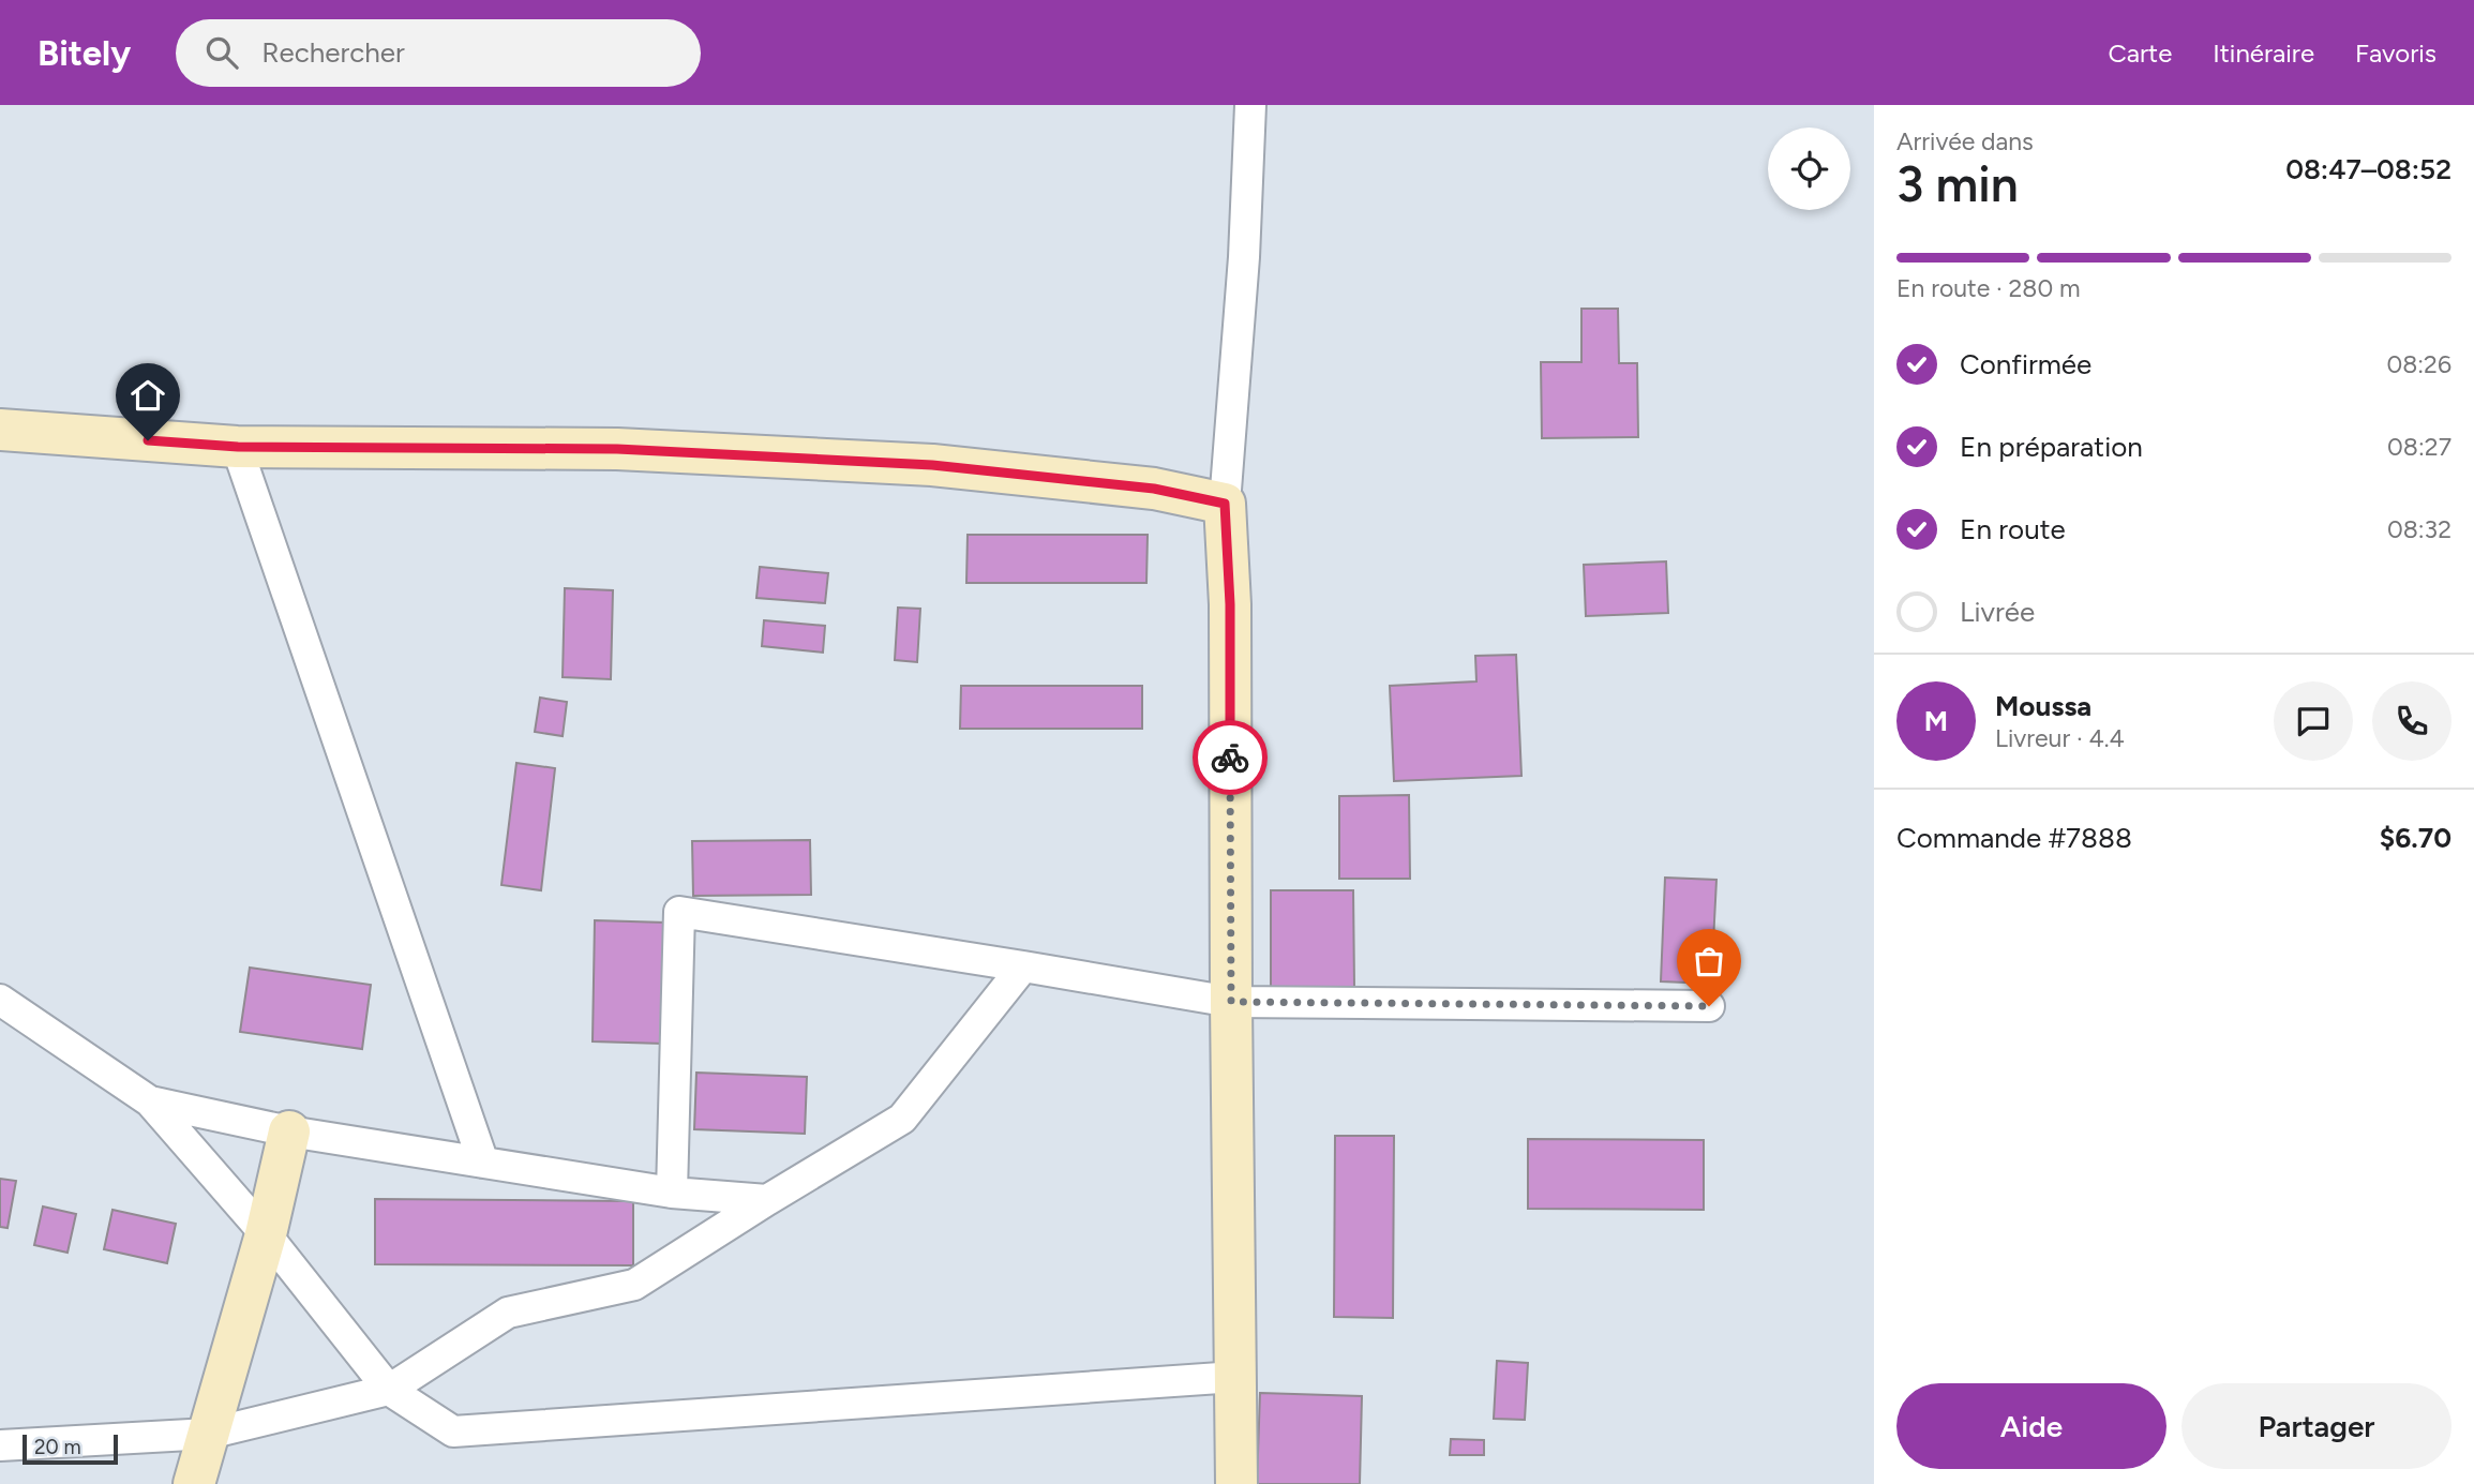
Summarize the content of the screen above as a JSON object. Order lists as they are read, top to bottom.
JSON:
{
  "scale_bar": "20 m",
  "page": {
    "header": "Bitely",
    "search": "Rechercher",
    "nav": ["Carte", "Itinéraire", "Favoris"],
    "heading": ["3 min", "Arrivée dans", "08:47–08:52"],
    "panel": [
      "Moussa",
      "Livreur · 4.4",
      "Commande #7888",
      "$6.70"
    ],
    "bar": "En route · 280 m",
    "list": [
      ["Confirmée", "08:26"],
      ["En préparation", "08:27"],
      ["En route", "08:32"],
      "Livrée"
    ],
    "round": "M",
    "buttons": ["Aide", "Partager"],
    "scale": "20 m"
  }
}
